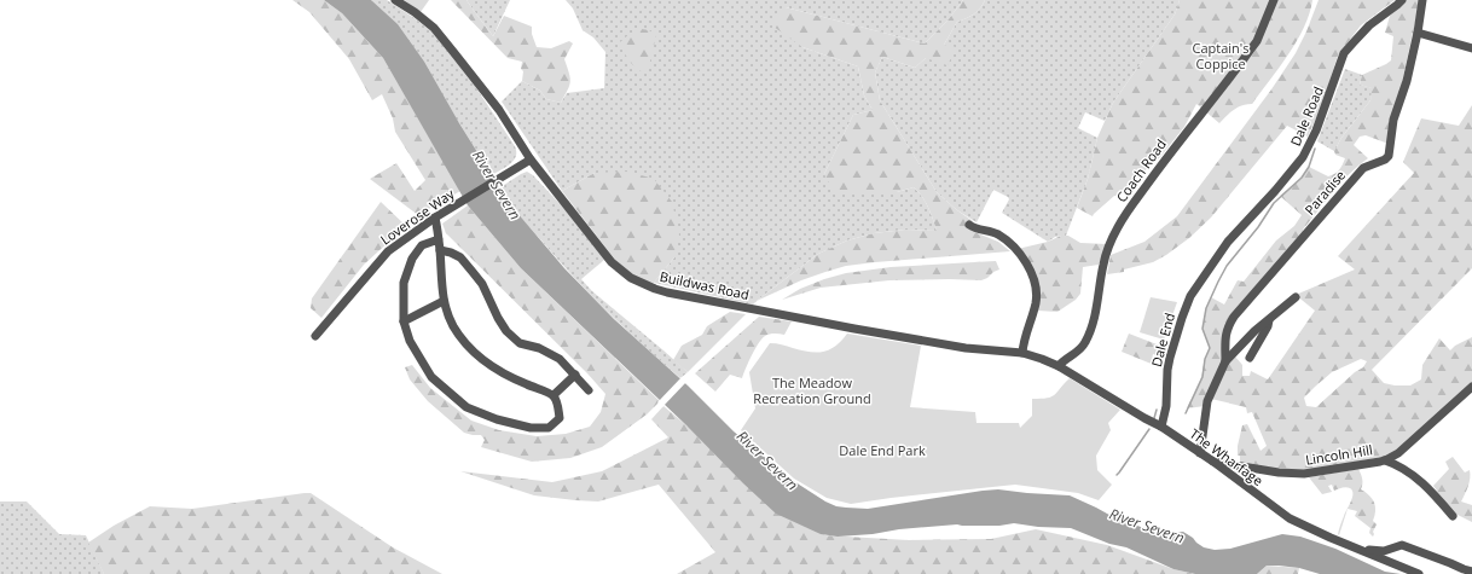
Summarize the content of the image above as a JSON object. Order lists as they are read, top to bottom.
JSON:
{
  "streets": {
    "street": [
      "Dale Road",
      "Coach Road",
      "Paradise",
      "Loverose Way",
      "Buildwas Road",
      "Dale End",
      "Lincoln Hill",
      "The Wharfage"
    ]
  },
  "crossings": [
    ["Dale Road", "Dale End"],
    ["Coach Road", "The Wharfage"],
    ["Paradise", "The Wharfage"],
    ["Loverose Way", "Buildwas Road"],
    ["Buildwas Road", "The Wharfage"],
    ["Dale End", "The Wharfage"],
    ["Lincoln Hill", "The Wharfage"]
  ],
  "water": ["River Severn"],
  "parks": ["Captain's Coppice", "The Meadow Recreation Ground", "Dale End Park"]
}
